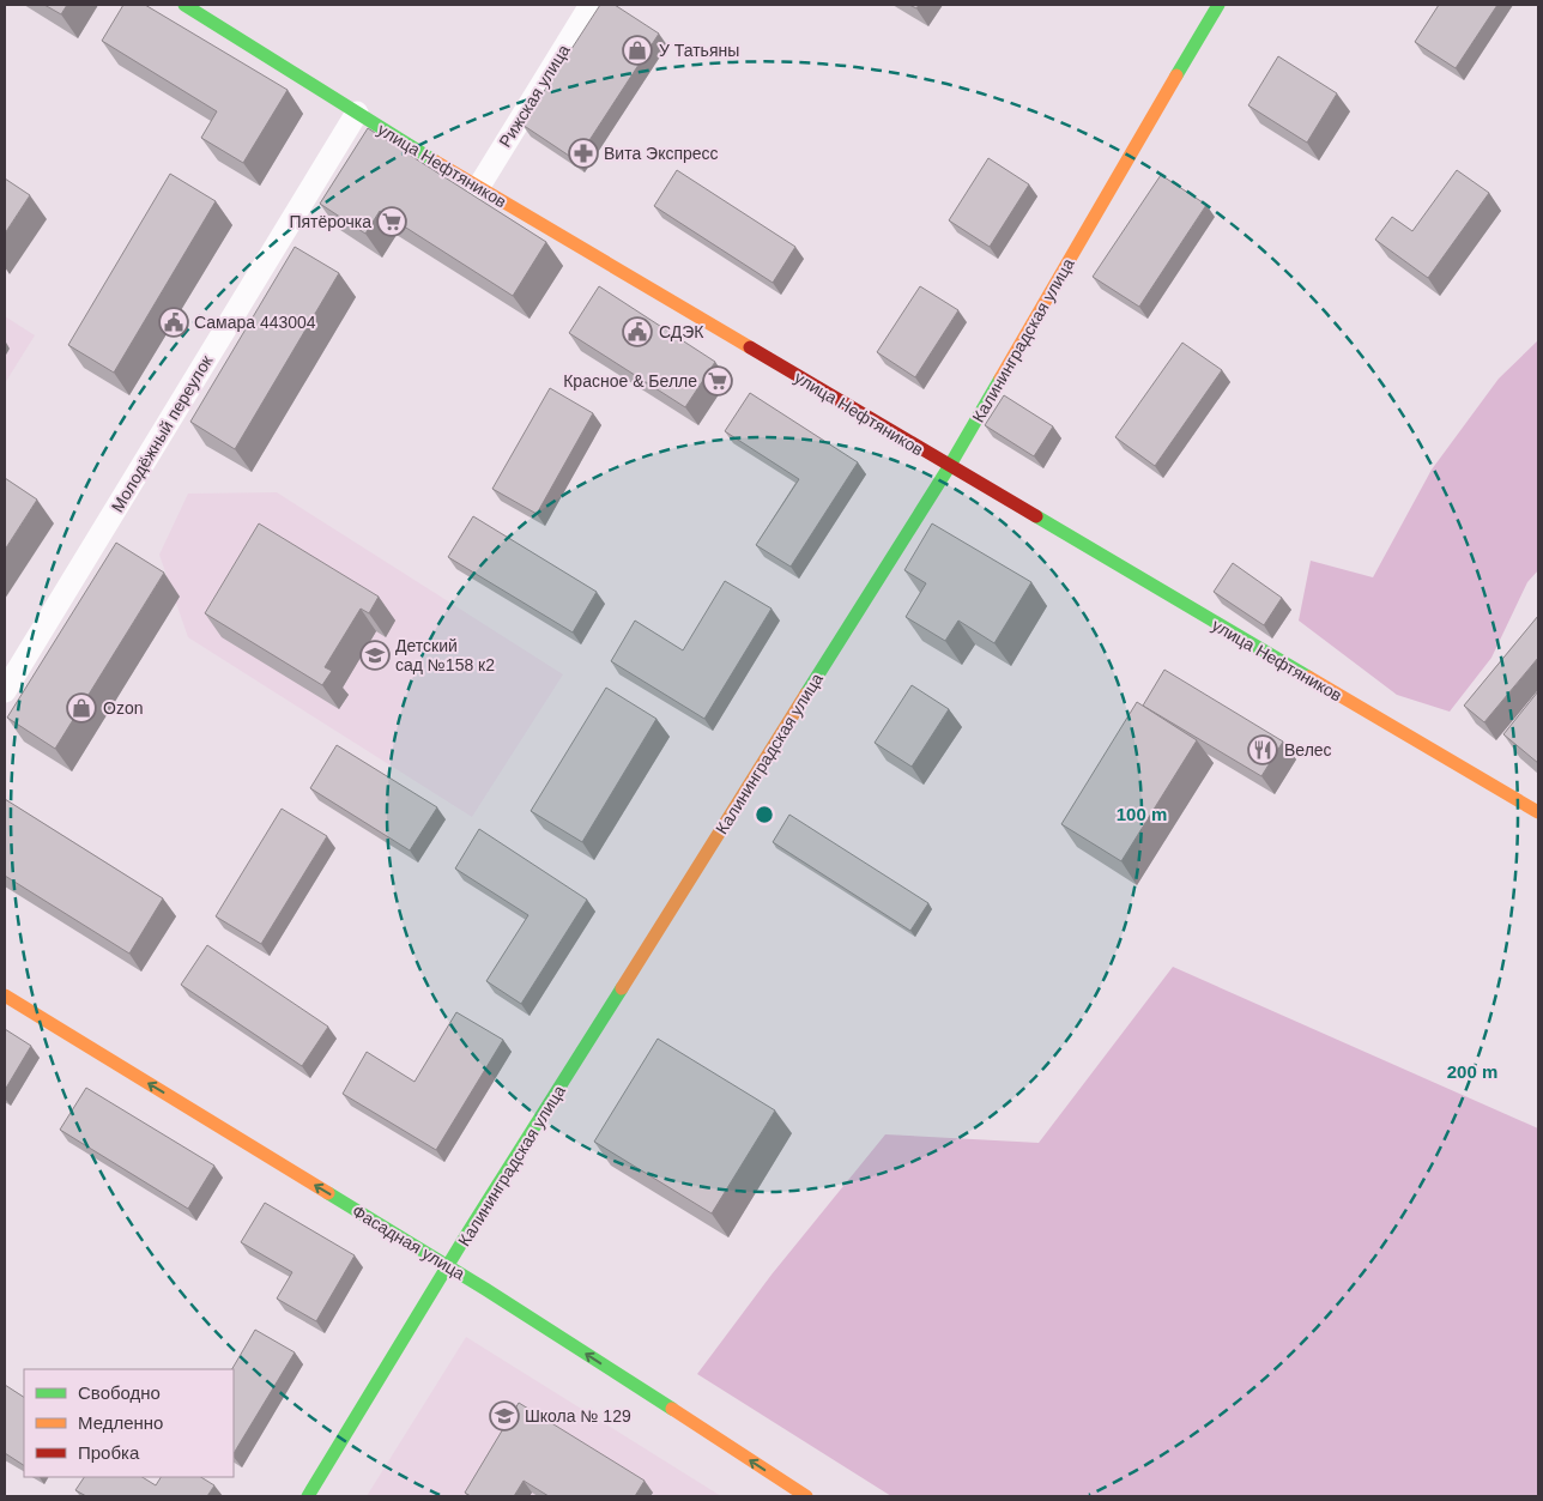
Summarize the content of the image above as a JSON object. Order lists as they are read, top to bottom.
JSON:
{
  "streets": {
    "street": [
      "Рижская улица",
      "улица Нефтяников",
      "Калининградская улица",
      "Молодёжный переулок",
      "Фасадная улица"
    ]
  },
  "crossings": [
    ["Рижская улица", "улица Нефтяников"],
    ["улица Нефтяников", "Калининградская улица"],
    ["улица Нефтяников", "Молодёжный переулок"],
    ["Калининградская улица", "Фасадная улица"]
  ],
  "one_way": ["Фасадная улица"],
  "places": {
    "shop": ["У Татьяны", "Ozon"],
    "pharmacy": ["Вита Экспресс"],
    "supermarket": ["Пятёрочка", "Красное & Белле"],
    "public building": ["Самара 443004", "СДЭК"],
    "school or university": ["Детский сад №158 к2", "Школа № 129"],
    "restaurant": ["Велес"]
  },
  "legend": ["Свободно", "Медленно", "Пробка"],
  "rings": ["100 m", "200 m"]
}
